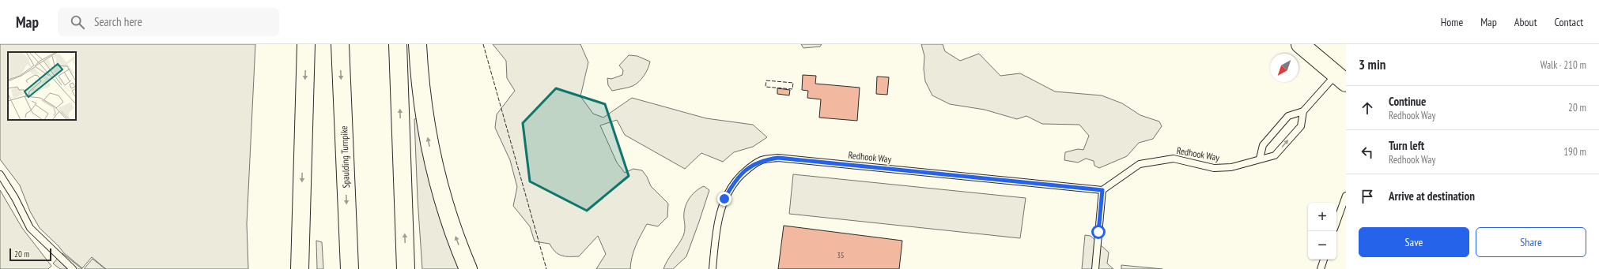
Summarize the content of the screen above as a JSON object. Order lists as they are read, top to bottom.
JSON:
{
  "streets": {
    "main road": ["Spaulding Turnpike"],
    "lane": ["Redhook Way"]
  },
  "house_numbers": ["35"],
  "scale_bar": "20 m",
  "north": "bottom left",
  "page": {
    "header": "Map",
    "search": "Search here",
    "nav": [
      "Home",
      "Map",
      "About",
      "Contact"
    ],
    "heading": ["3 min", "Walk · 210 m"],
    "list": [
      ["Continue", "Redhook Way", "20 m"],
      ["Turn left", "Redhook Way", "190 m"],
      "Arrive at destination"
    ],
    "map_buttons": ["+", "−"],
    "buttons": ["Save", "Share"],
    "scale": "20 m"
  }
}
